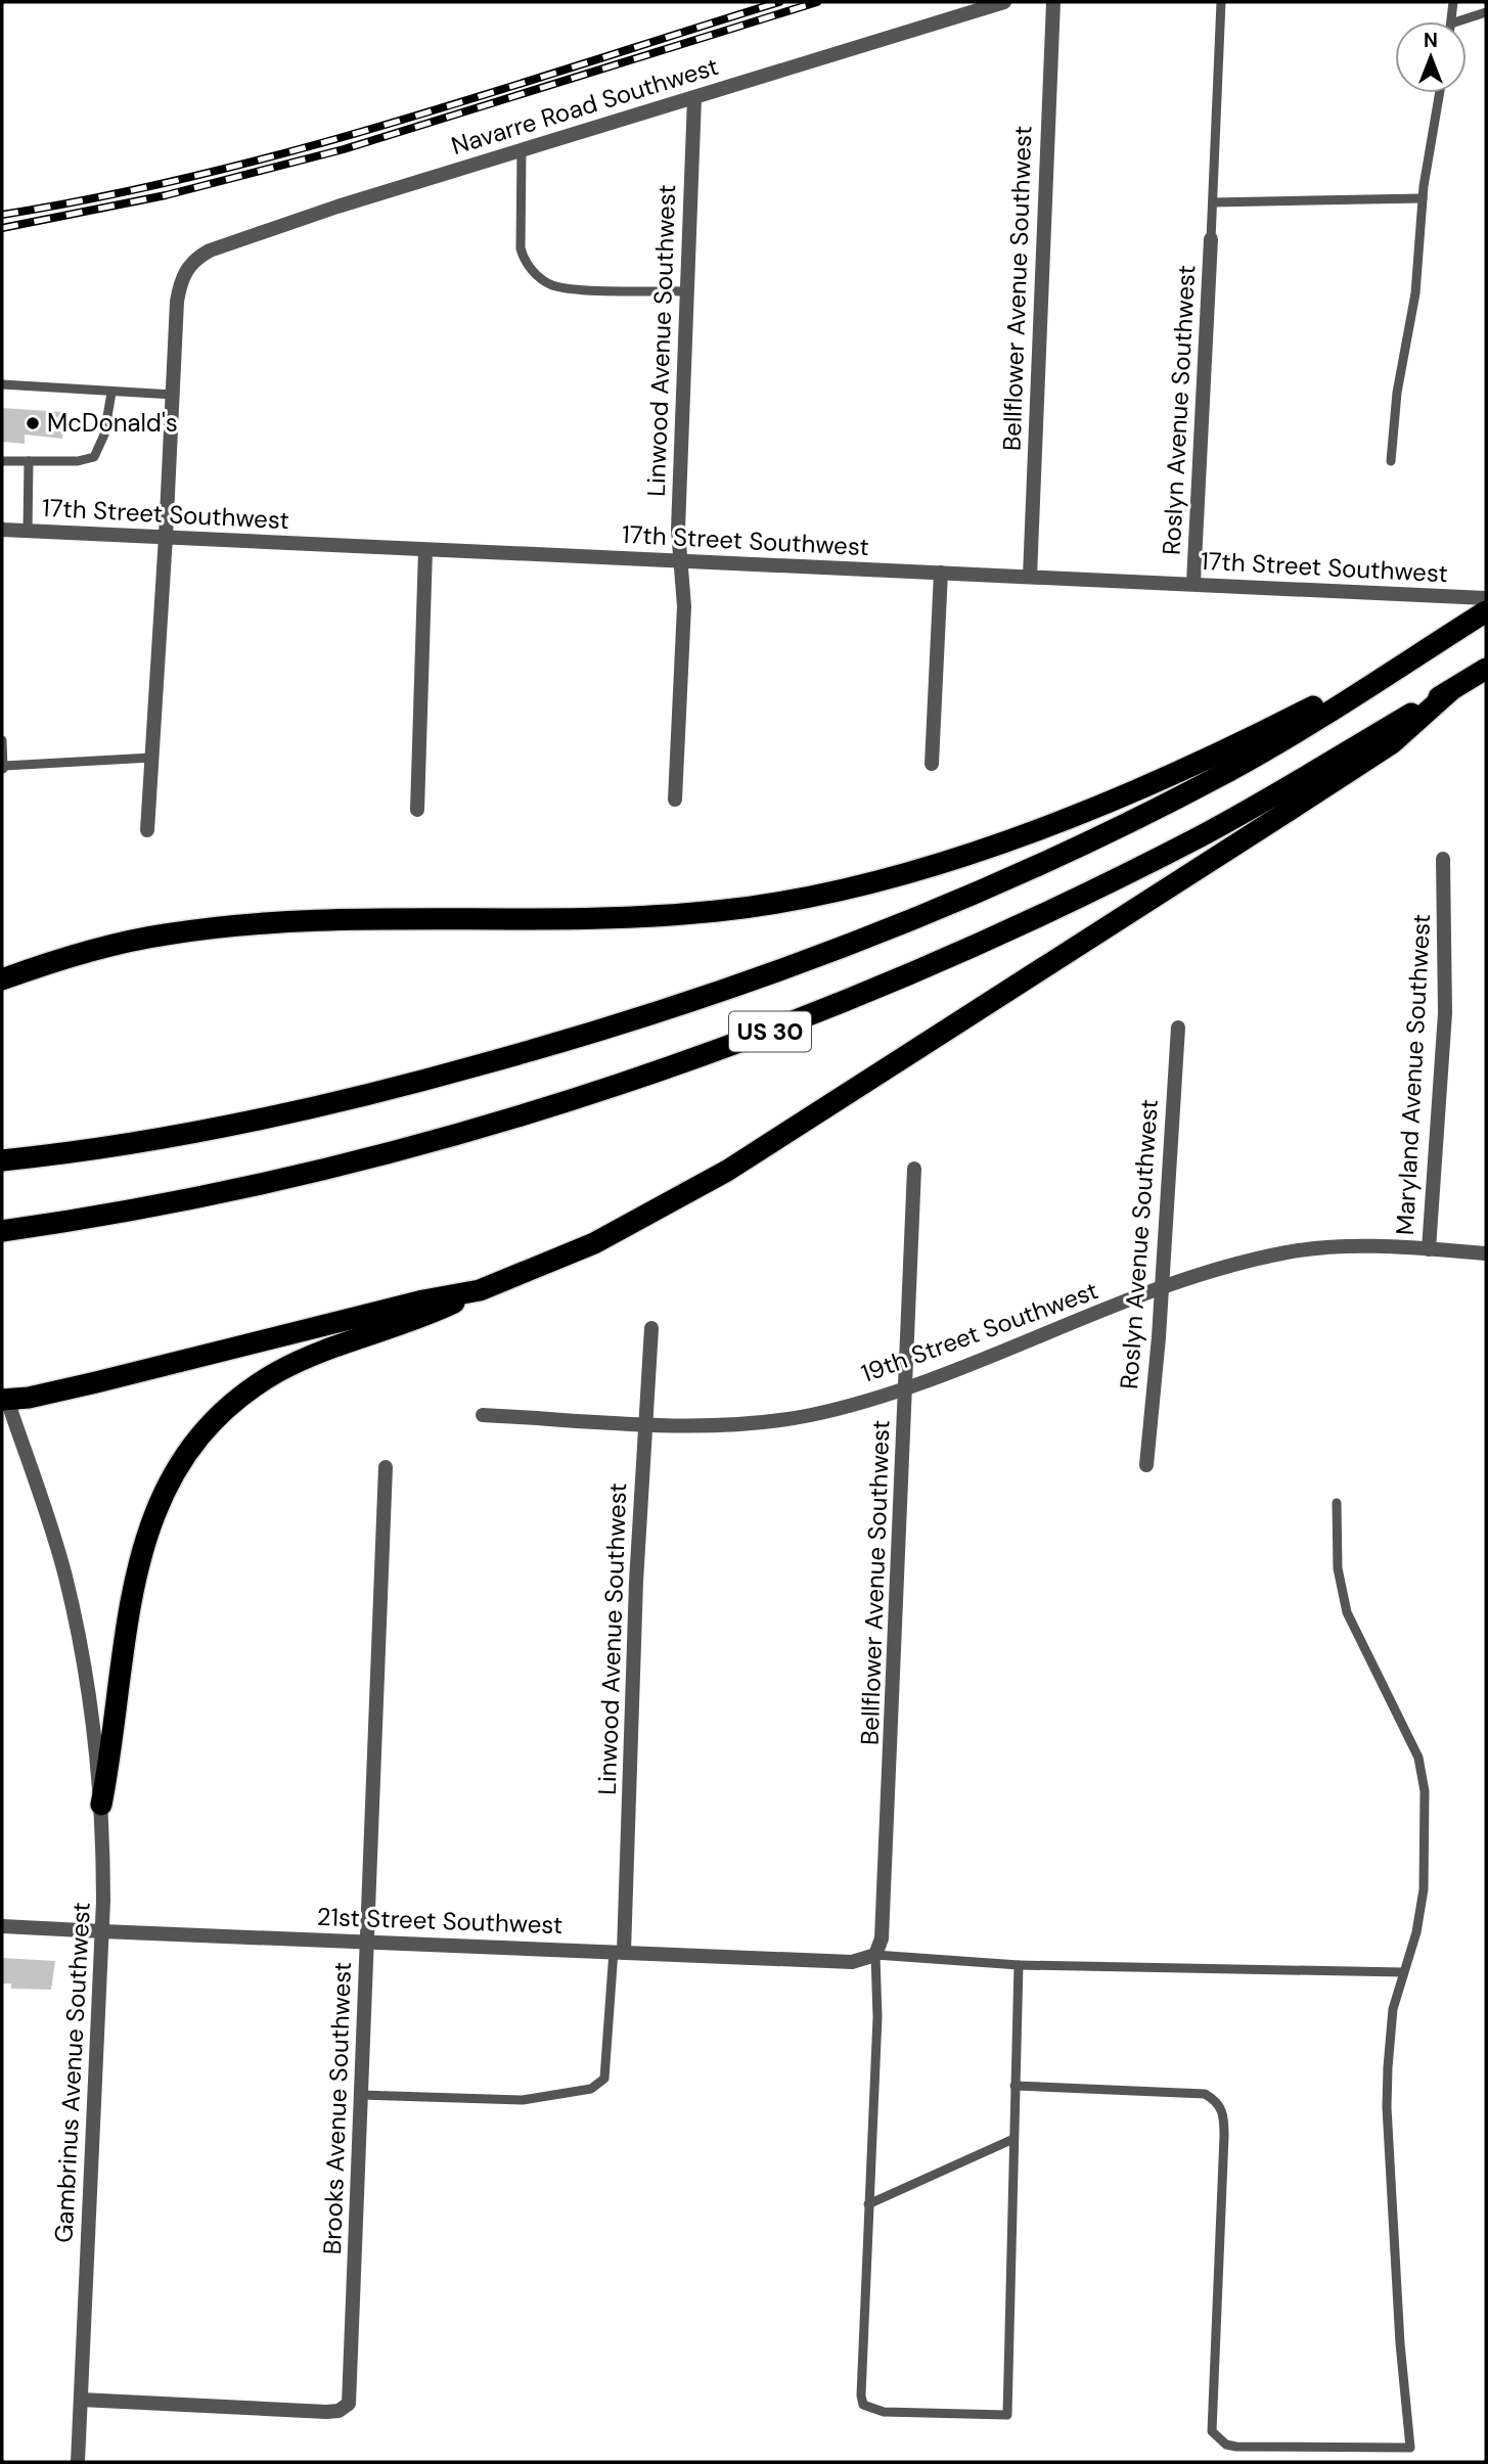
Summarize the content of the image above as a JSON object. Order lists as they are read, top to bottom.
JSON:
{
  "streets": {
    "highway": ["US 30"],
    "street": [
      "Navarre Road Southwest",
      "Bellflower Avenue Southwest",
      "Linwood Avenue Southwest",
      "Roslyn Avenue Southwest",
      "17th Street Southwest",
      "Maryland Avenue Southwest",
      "19th Street Southwest",
      "21st Street Southwest",
      "Gambrinus Avenue Southwest",
      "Brooks Avenue Southwest"
    ]
  },
  "crossings": [
    ["Navarre Road Southwest", "Linwood Avenue Southwest"],
    ["Bellflower Avenue Southwest", "17th Street Southwest"],
    ["Bellflower Avenue Southwest", "19th Street Southwest"],
    ["Bellflower Avenue Southwest", "21st Street Southwest"],
    ["Linwood Avenue Southwest", "17th Street Southwest"],
    ["Linwood Avenue Southwest", "19th Street Southwest"],
    ["Linwood Avenue Southwest", "21st Street Southwest"],
    ["Roslyn Avenue Southwest", "17th Street Southwest"],
    ["Roslyn Avenue Southwest", "19th Street Southwest"],
    ["Maryland Avenue Southwest", "19th Street Southwest"],
    ["21st Street Southwest", "Gambrinus Avenue Southwest"],
    ["21st Street Southwest", "Brooks Avenue Southwest"],
    ["Gambrinus Avenue Southwest", "Brooks Avenue Southwest"]
  ],
  "places": ["McDonald's"],
  "north": "top"
}
